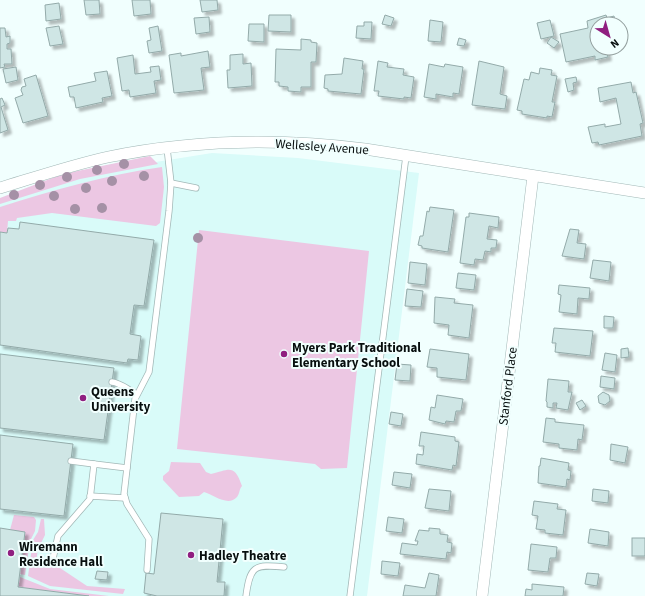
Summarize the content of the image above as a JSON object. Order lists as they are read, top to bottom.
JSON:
{
  "streets": {
    "street": ["Wellesley Avenue", "Stanford Place"]
  },
  "crossings": [
    ["Wellesley Avenue", "Stanford Place"]
  ],
  "places": [
    "Myers Park Traditional Elementary School",
    "Queens University",
    "Wiremann Residence Hall",
    "Hadley Theatre"
  ],
  "north": "bottom right"
}
